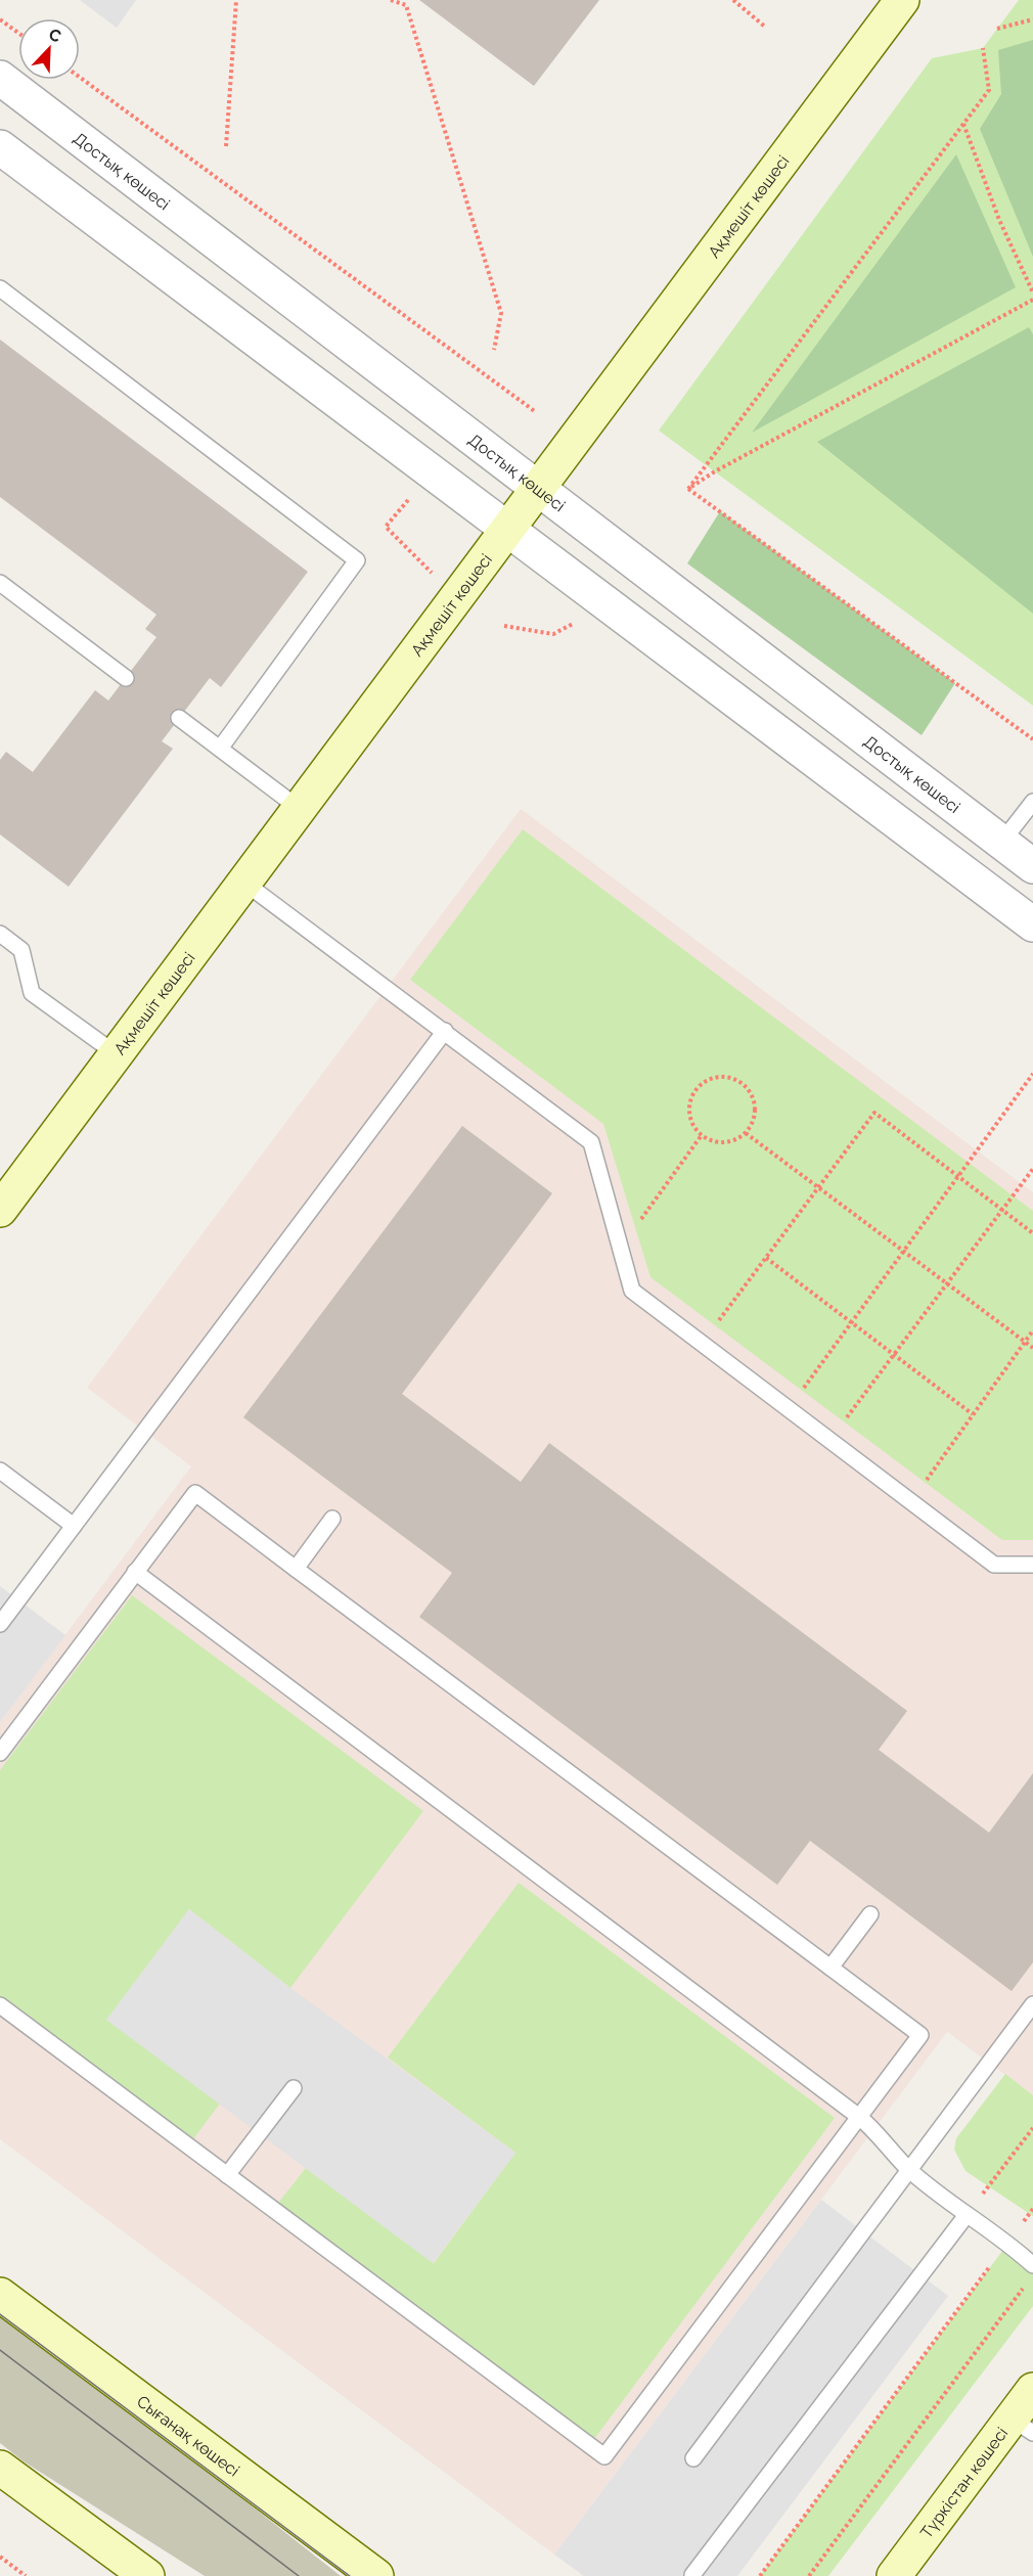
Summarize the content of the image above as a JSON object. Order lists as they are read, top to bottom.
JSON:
{
  "streets": {
    "main road": ["Ақмешіт көшесі", "Сығанақ көшесі", "Түркістан көшесі"],
    "street": ["Достық көшесі"]
  },
  "crossings": [
    ["Достық көшесі", "Ақмешіт көшесі"]
  ],
  "north": "top right"
}
